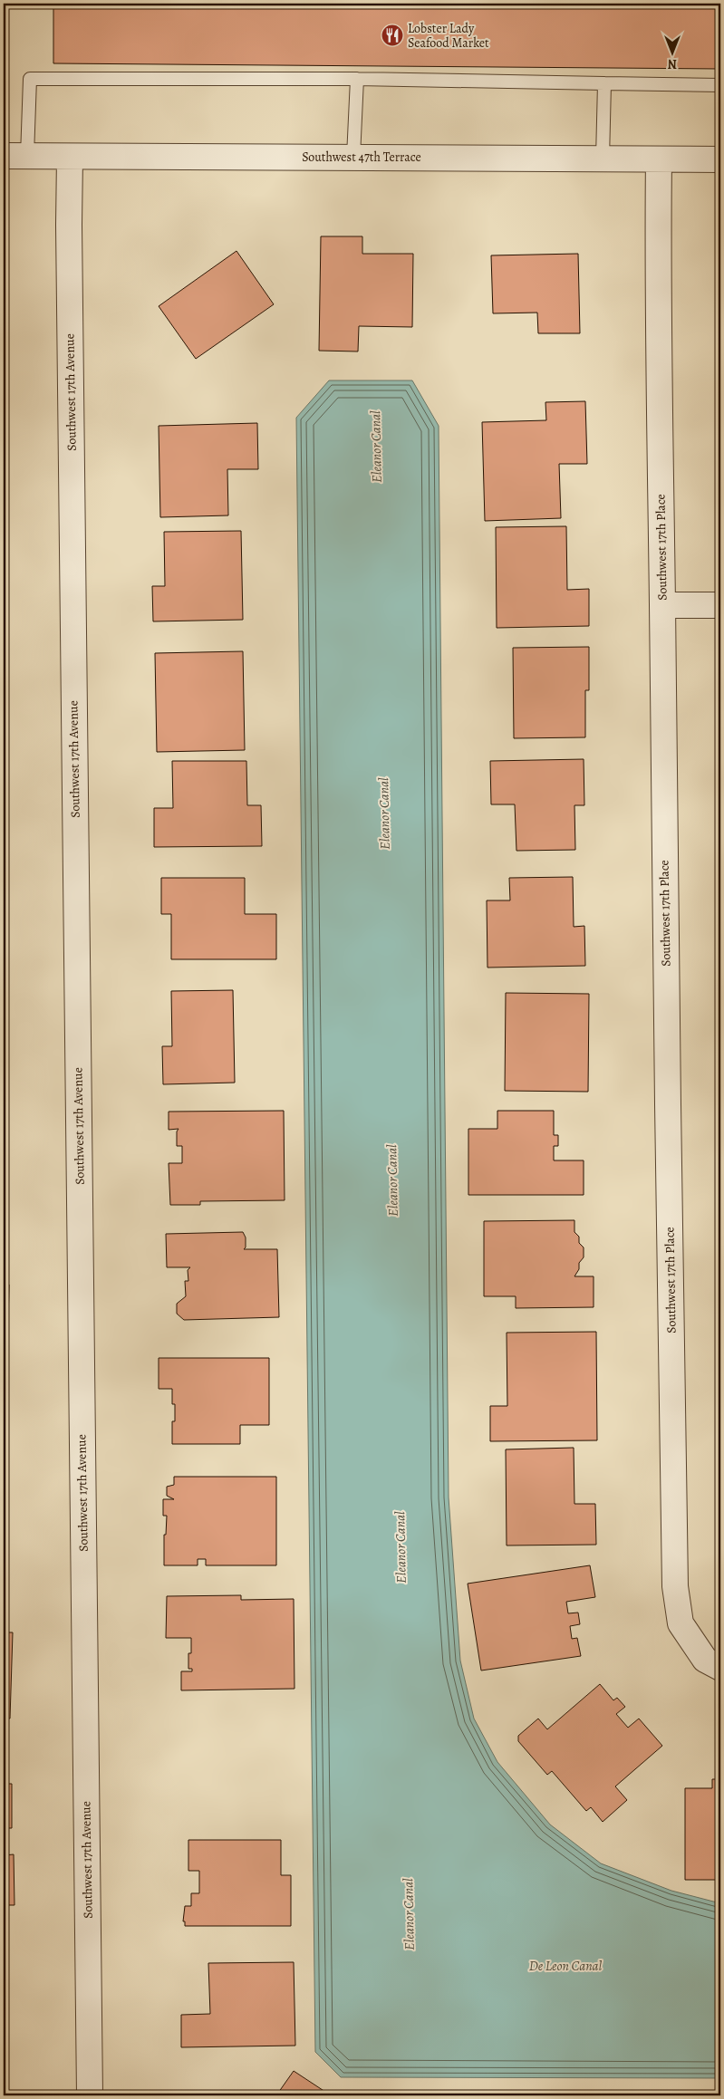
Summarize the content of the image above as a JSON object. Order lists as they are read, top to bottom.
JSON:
{
  "streets": {
    "street": ["Southwest 47th Terrace", "Southwest 17th Avenue", "Southwest 17th Place"]
  },
  "crossings": [
    ["Southwest 47th Terrace", "Southwest 17th Avenue"],
    ["Southwest 47th Terrace", "Southwest 17th Place"]
  ],
  "water": ["Eleanor Canal", "De Leon Canal"],
  "places": {
    "restaurant": ["Lobster Lady Seafood Market"]
  },
  "north": "bottom"
}
